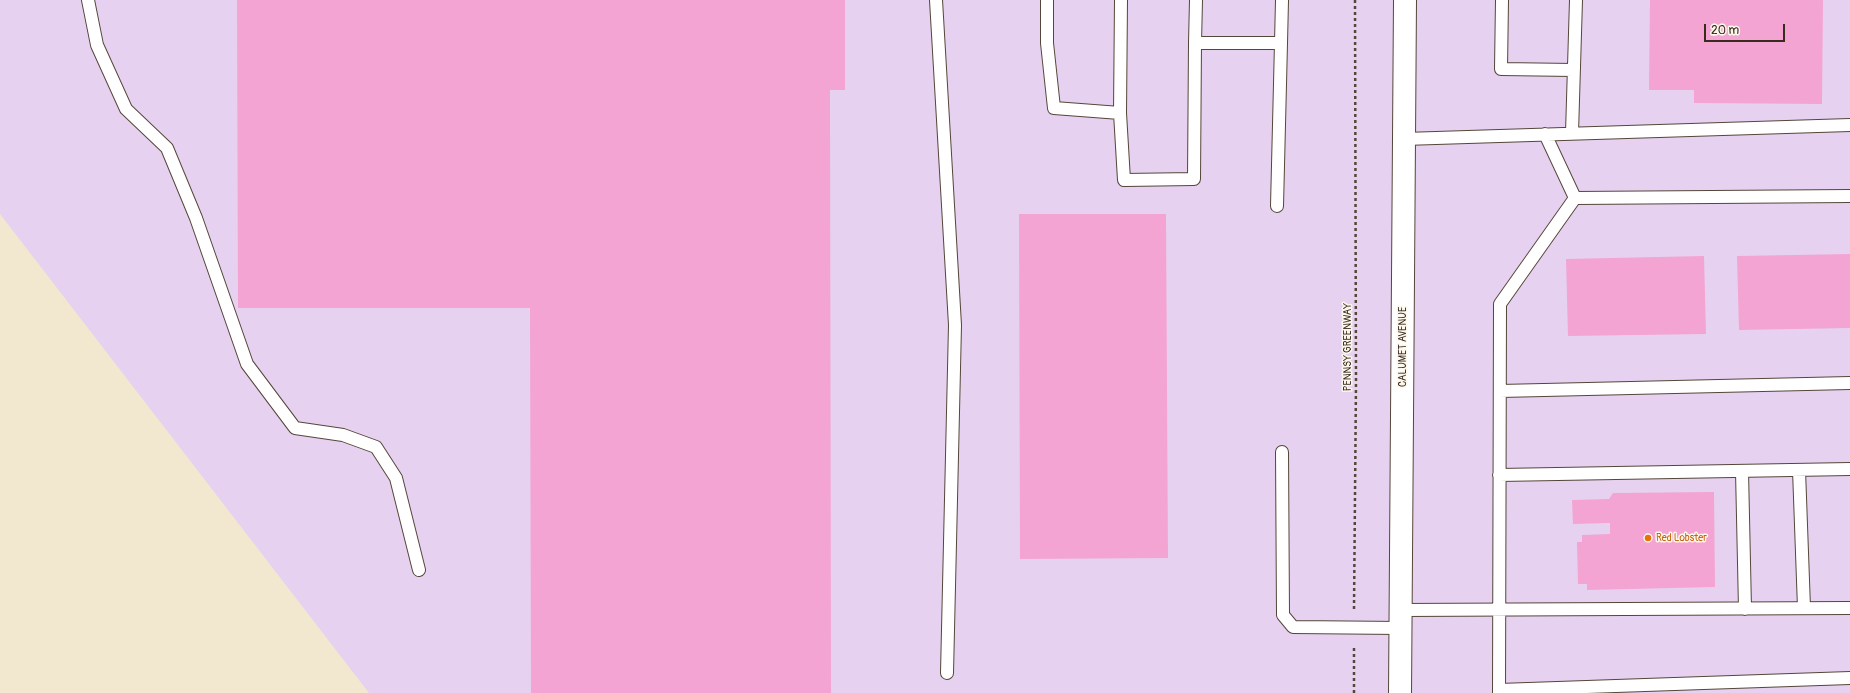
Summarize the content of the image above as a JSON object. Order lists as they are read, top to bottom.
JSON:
{
  "streets": {
    "main road": ["CALUMET AVENUE"],
    "path": ["PENNSY GREENWAY"]
  },
  "places": ["Red Lobster"],
  "scale_bar": "20 m"
}
